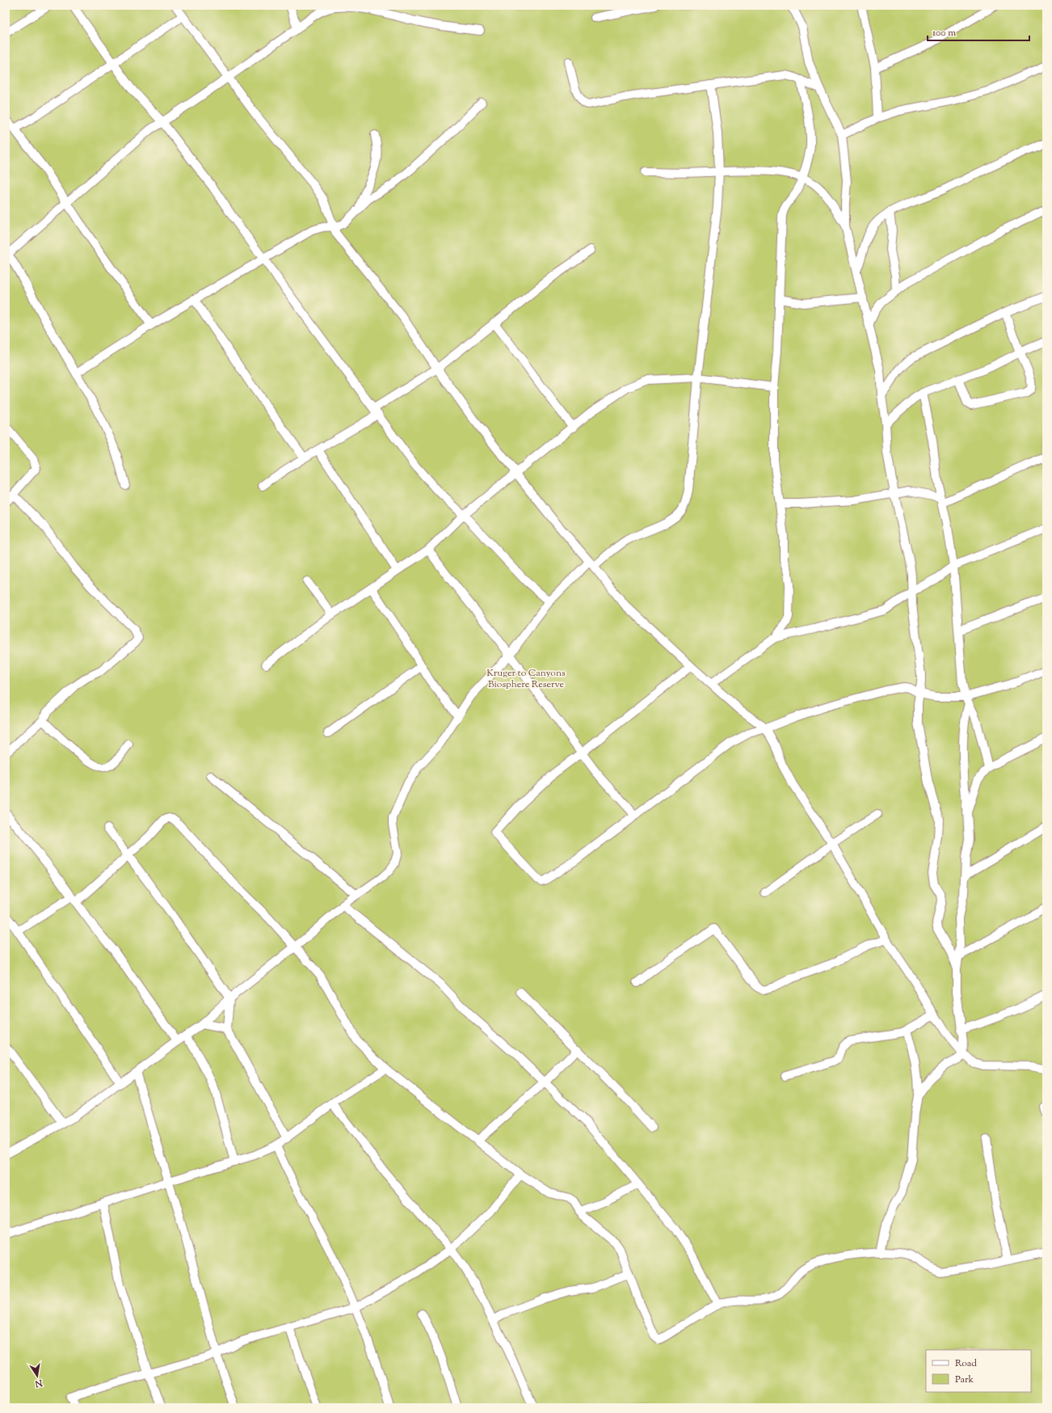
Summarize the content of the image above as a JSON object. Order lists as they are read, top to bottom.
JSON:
{
  "parks": ["Kruger to Canyons Biosphere Reserve"],
  "legend": ["Road", "Park"],
  "scale_bar": "100 m",
  "north": "bottom"
}
